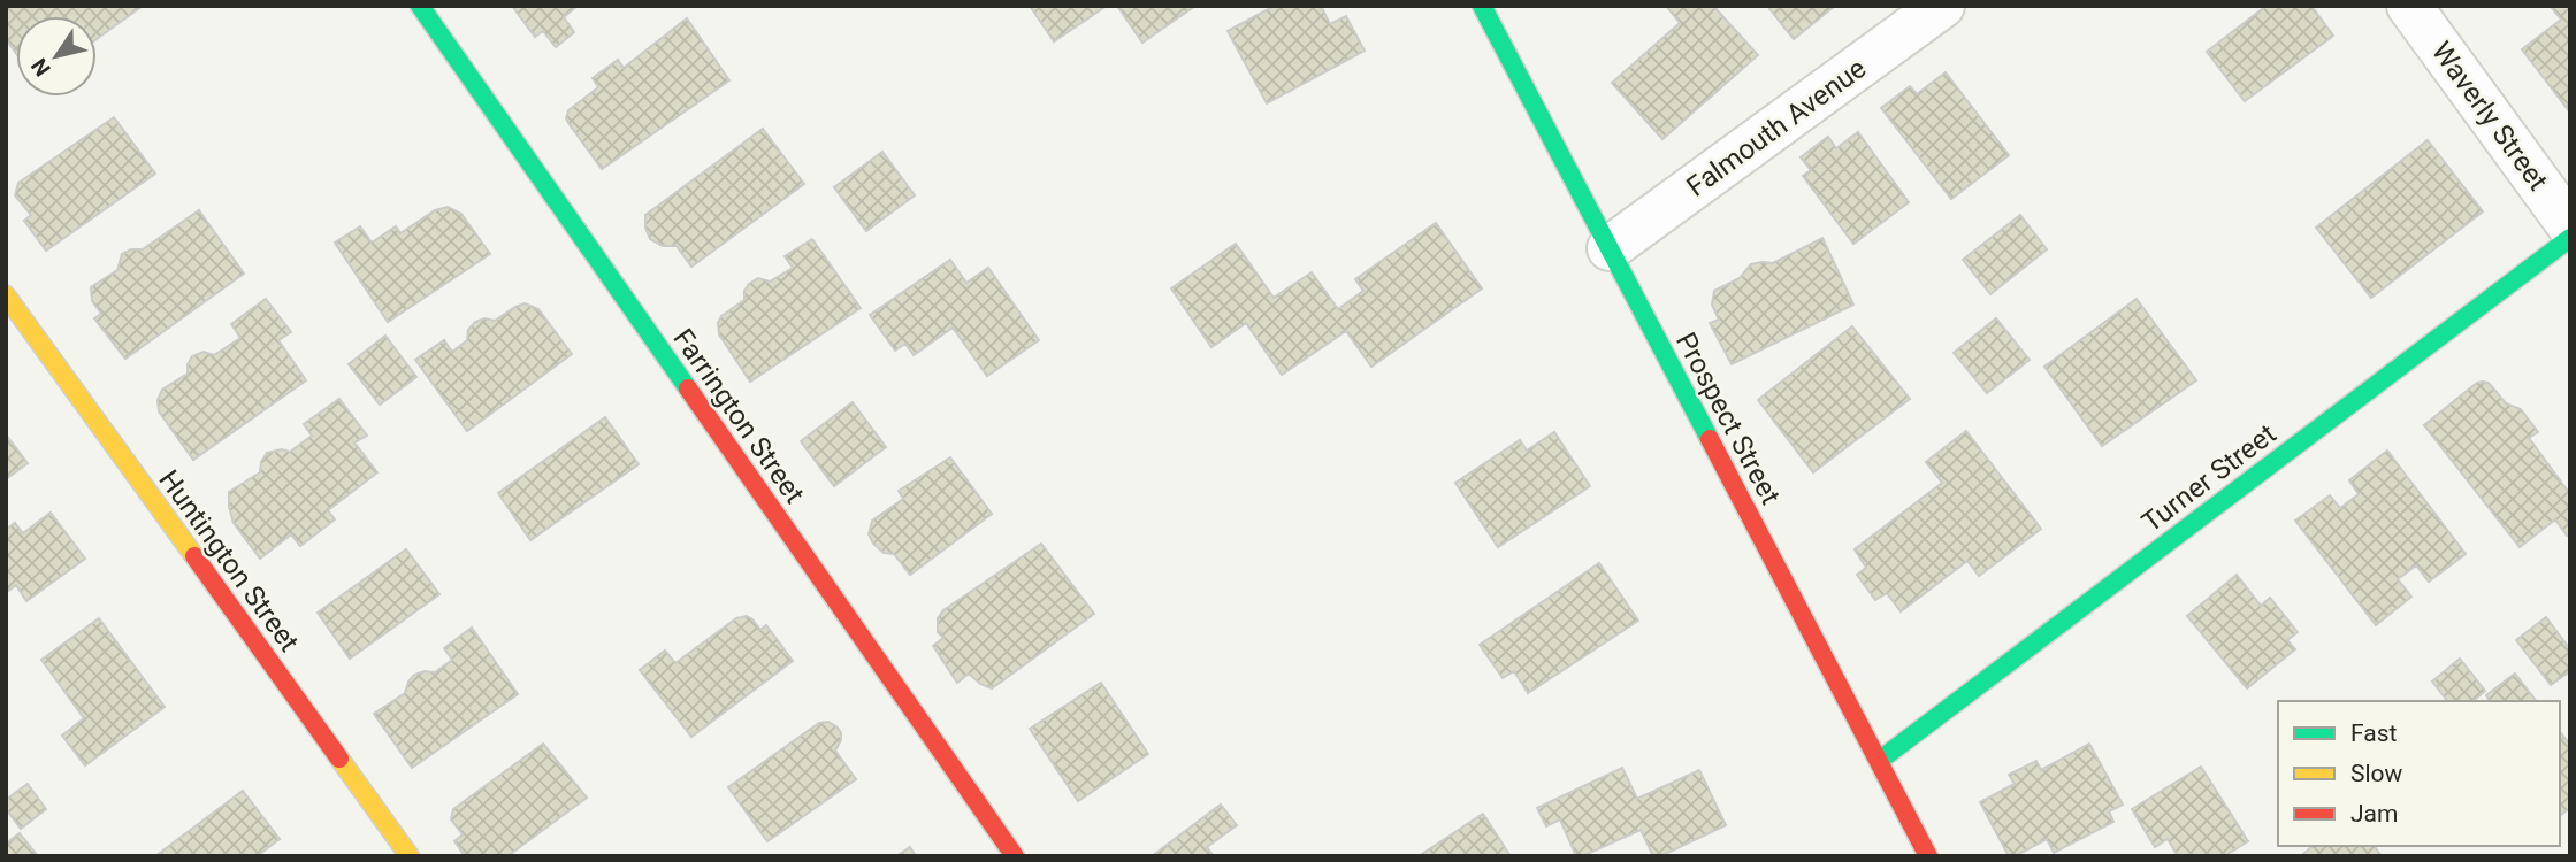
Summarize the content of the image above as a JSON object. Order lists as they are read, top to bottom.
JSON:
{
  "streets": {
    "street": [
      "Waverly Street",
      "Falmouth Avenue",
      "Farrington Street",
      "Prospect Street",
      "Turner Street",
      "Huntington Street"
    ]
  },
  "crossings": [
    ["Falmouth Avenue", "Prospect Street"],
    ["Prospect Street", "Turner Street"]
  ],
  "legend": ["Fast", "Slow", "Jam"],
  "north": "bottom left"
}
